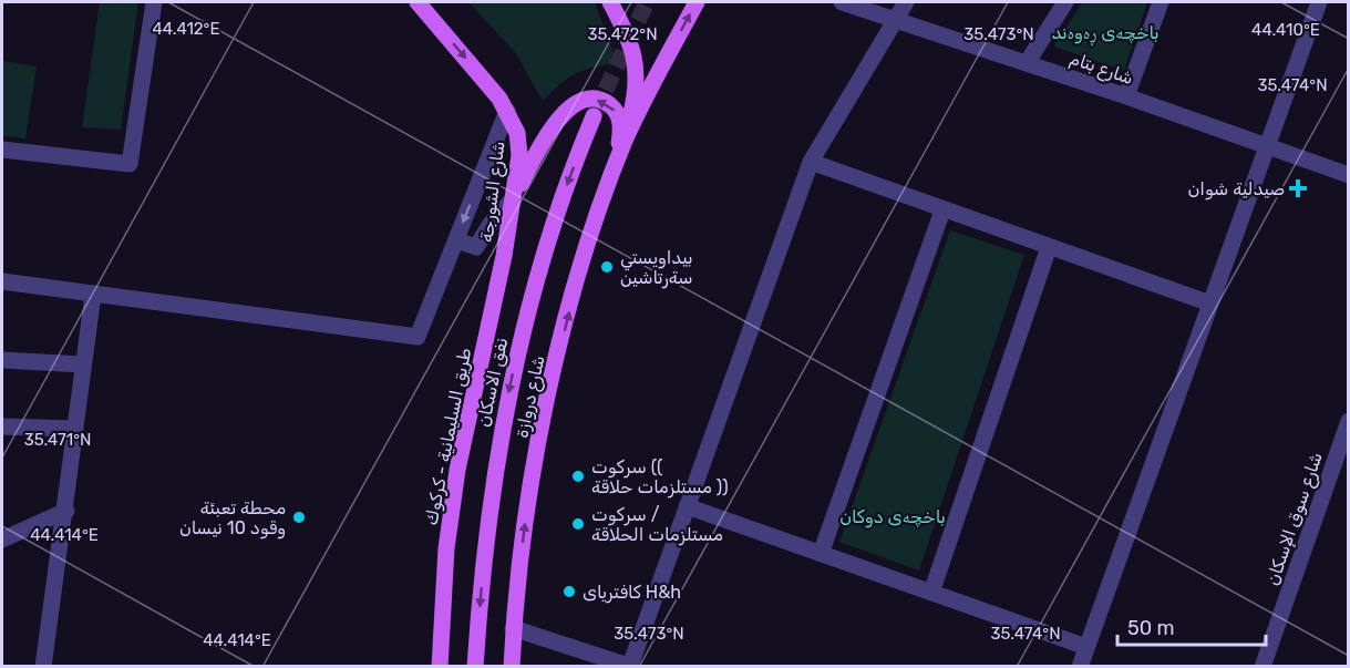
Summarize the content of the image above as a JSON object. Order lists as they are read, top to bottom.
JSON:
{
  "streets": {
    "main road": [
      "شارع الشورجة",
      "نفق الاسكان",
      "شارع دروازة",
      "طريق السليمانية - كركوك"
    ],
    "street": ["شارع بتام", "شارع سوق الإسكان"]
  },
  "crossings": [
    ["شارع الشورجة", "طريق السليمانية - كركوك"]
  ],
  "one_way": ["نفق الاسكان", "شارع دروازة"],
  "parks": ["باخچەی ڕەوەند", "باخچەی دوکان"],
  "places": {
    "health": ["صيدلية شوان"],
    "other": [
      "بيداويستي سةرتاشين",
      "سركوت (( مستلزمات حلاقة ))",
      "محطة تعبئة وقود 10 نيسان",
      "سركوت / مستلزمات الحلاقة",
      "کافتریای H&h"
    ]
  },
  "scale_bar": "50 m",
  "coordinates": [
    "44.412°E",
    "44.410°E",
    "35.472°N",
    "35.473°N",
    "35.474°N",
    "35.471°N",
    "44.414°E"
  ]
}
